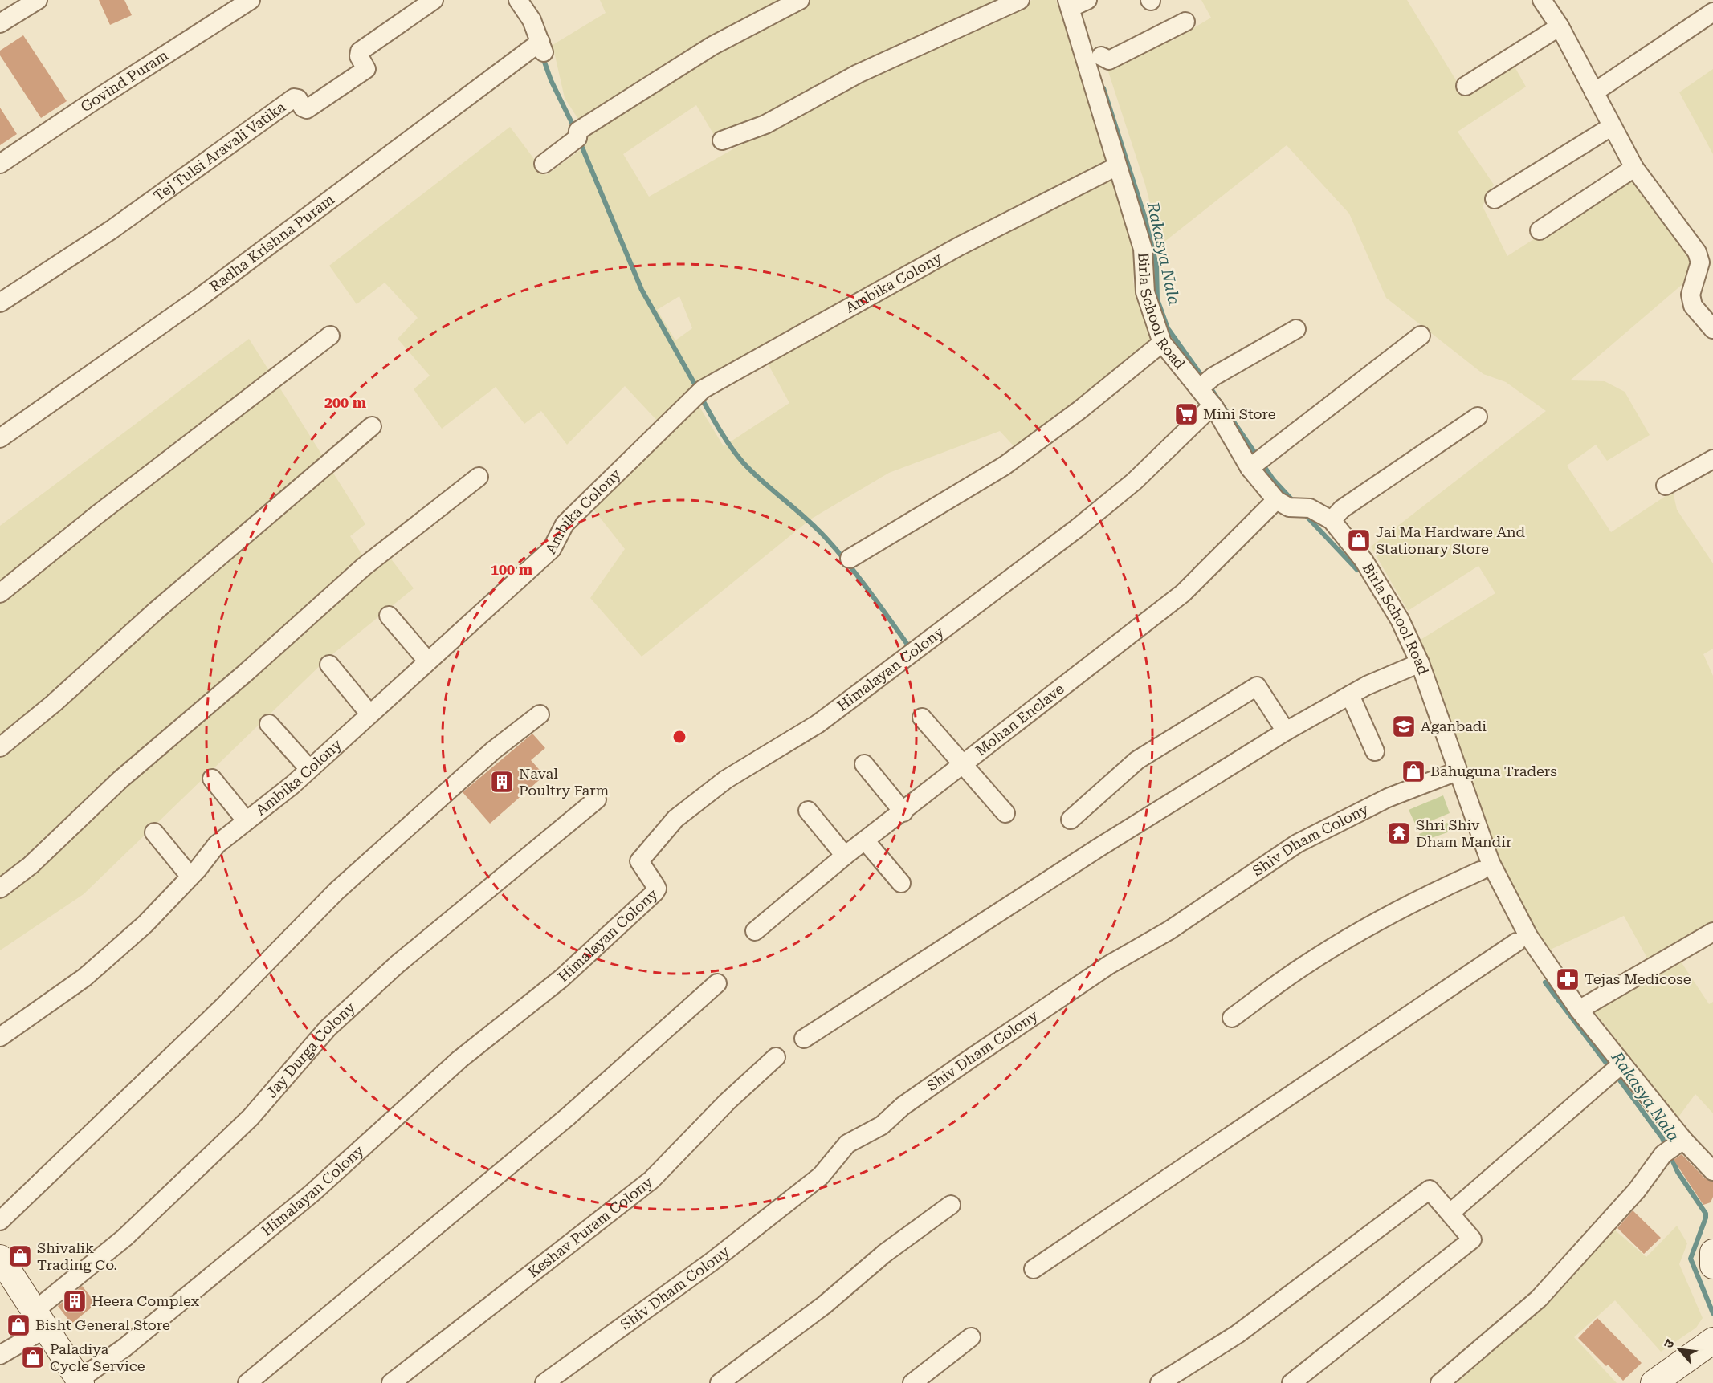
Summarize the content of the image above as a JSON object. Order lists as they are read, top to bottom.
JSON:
{
  "streets": {
    "street": [
      "Govind Puram",
      "Tej Tulsi Aravali Vatika",
      "Radha Krishna Puram",
      "Ambika Colony",
      "Birla School Road",
      "Himalayan Colony",
      "Mohan Enclave",
      "Shiv Dham Colony",
      "Jay Durga Colony",
      "Keshav Puram Colony"
    ]
  },
  "crossings": [
    ["Ambika Colony", "Birla School Road"],
    ["Birla School Road", "Himalayan Colony"],
    ["Birla School Road", "Mohan Enclave"],
    ["Birla School Road", "Shiv Dham Colony"]
  ],
  "water": ["Rakasya Nala"],
  "places": {
    "supermarket": ["Mini Store"],
    "shop": [
      "Jai Ma Hardware And Stationary Store",
      "Bahuguna Traders",
      "Shivalik Trading Co.",
      "Bisht General Store",
      "Paladiya Cycle Service"
    ],
    "school or university": ["Aganbadi"],
    "building": ["Naval Poultry Farm", "Heera Complex"],
    "temple": ["Shri Shiv Dham Mandir"],
    "pharmacy": ["Tejas Medicose"]
  },
  "north": "top left",
  "rings": ["200 m", "100 m"]
}
